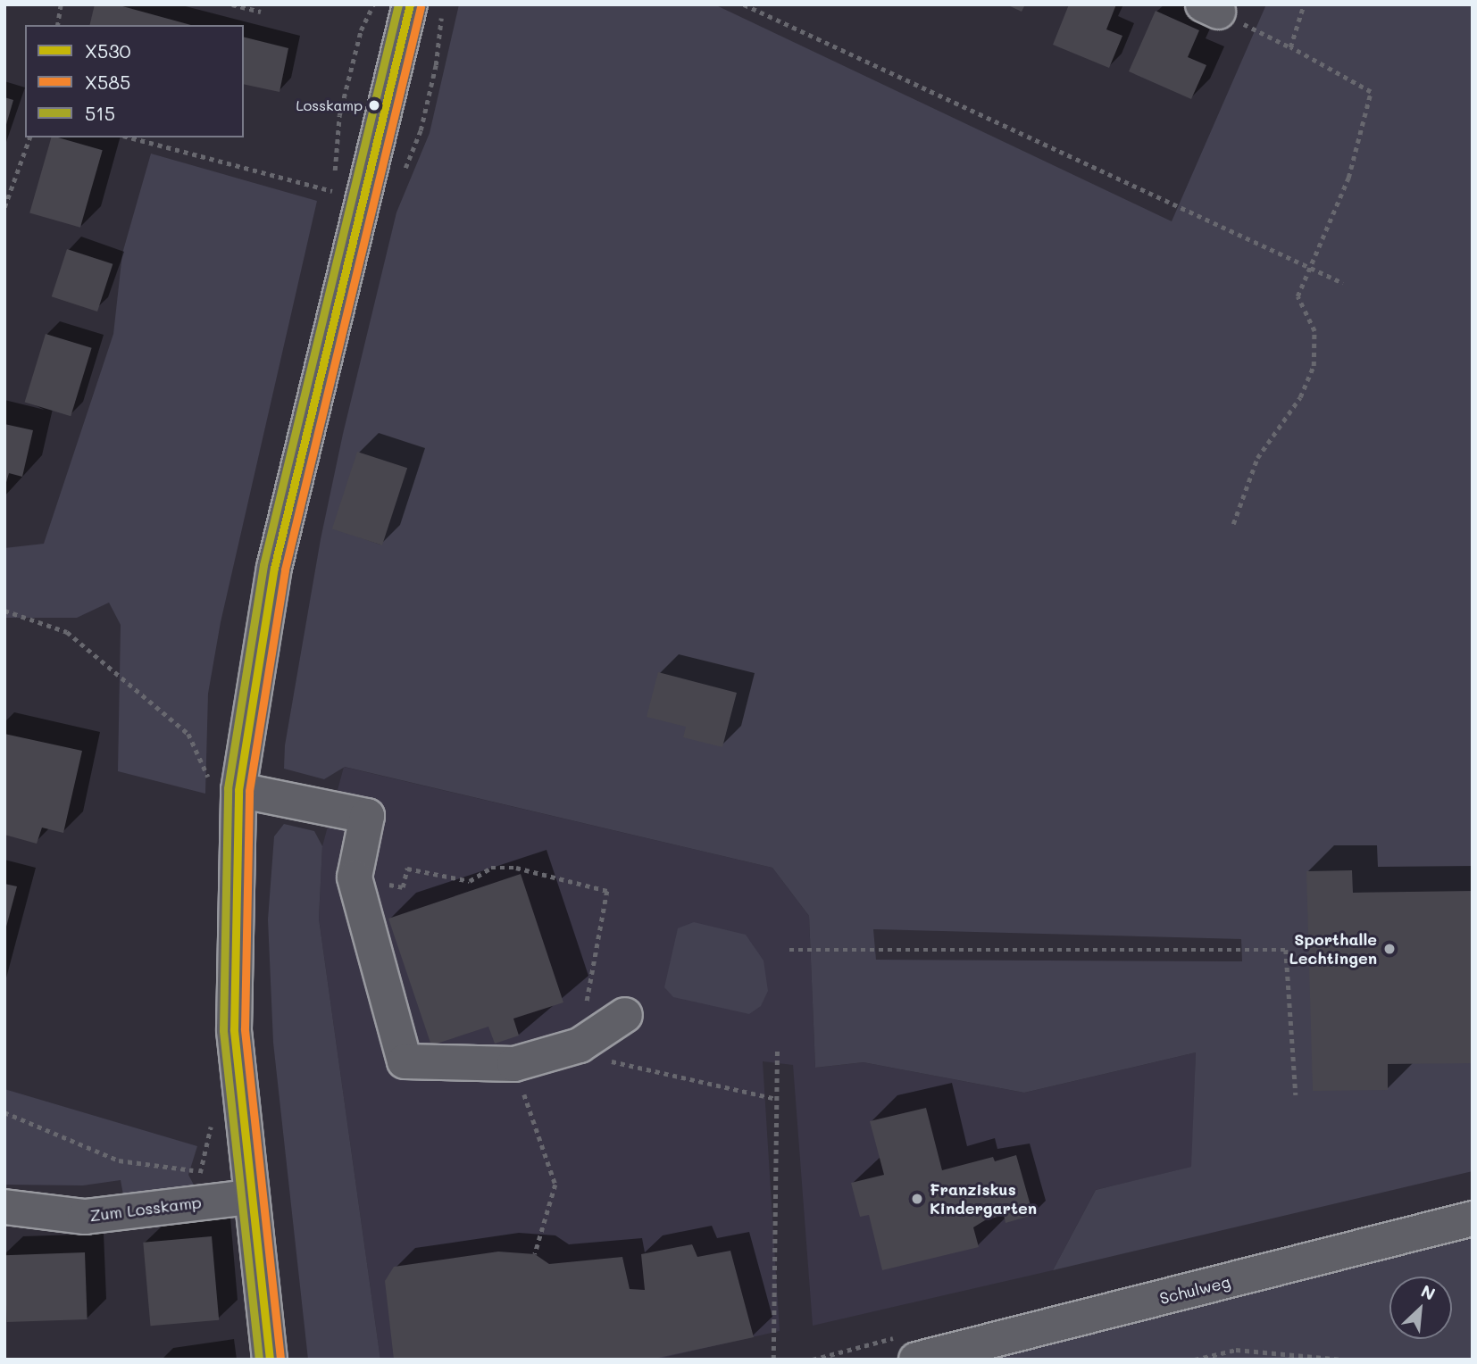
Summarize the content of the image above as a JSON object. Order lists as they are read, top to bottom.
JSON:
{
  "streets": {
    "street": ["Zum Losskamp", "Schulweg"]
  },
  "places": ["Losskamp", "Sporthalle Lechtingen", "Franziskus Kindergarten"],
  "lines": ["transit line X530", "transit line 515", "transit line X585"],
  "legend": ["X530", "X585", "515"],
  "north": "top right"
}
